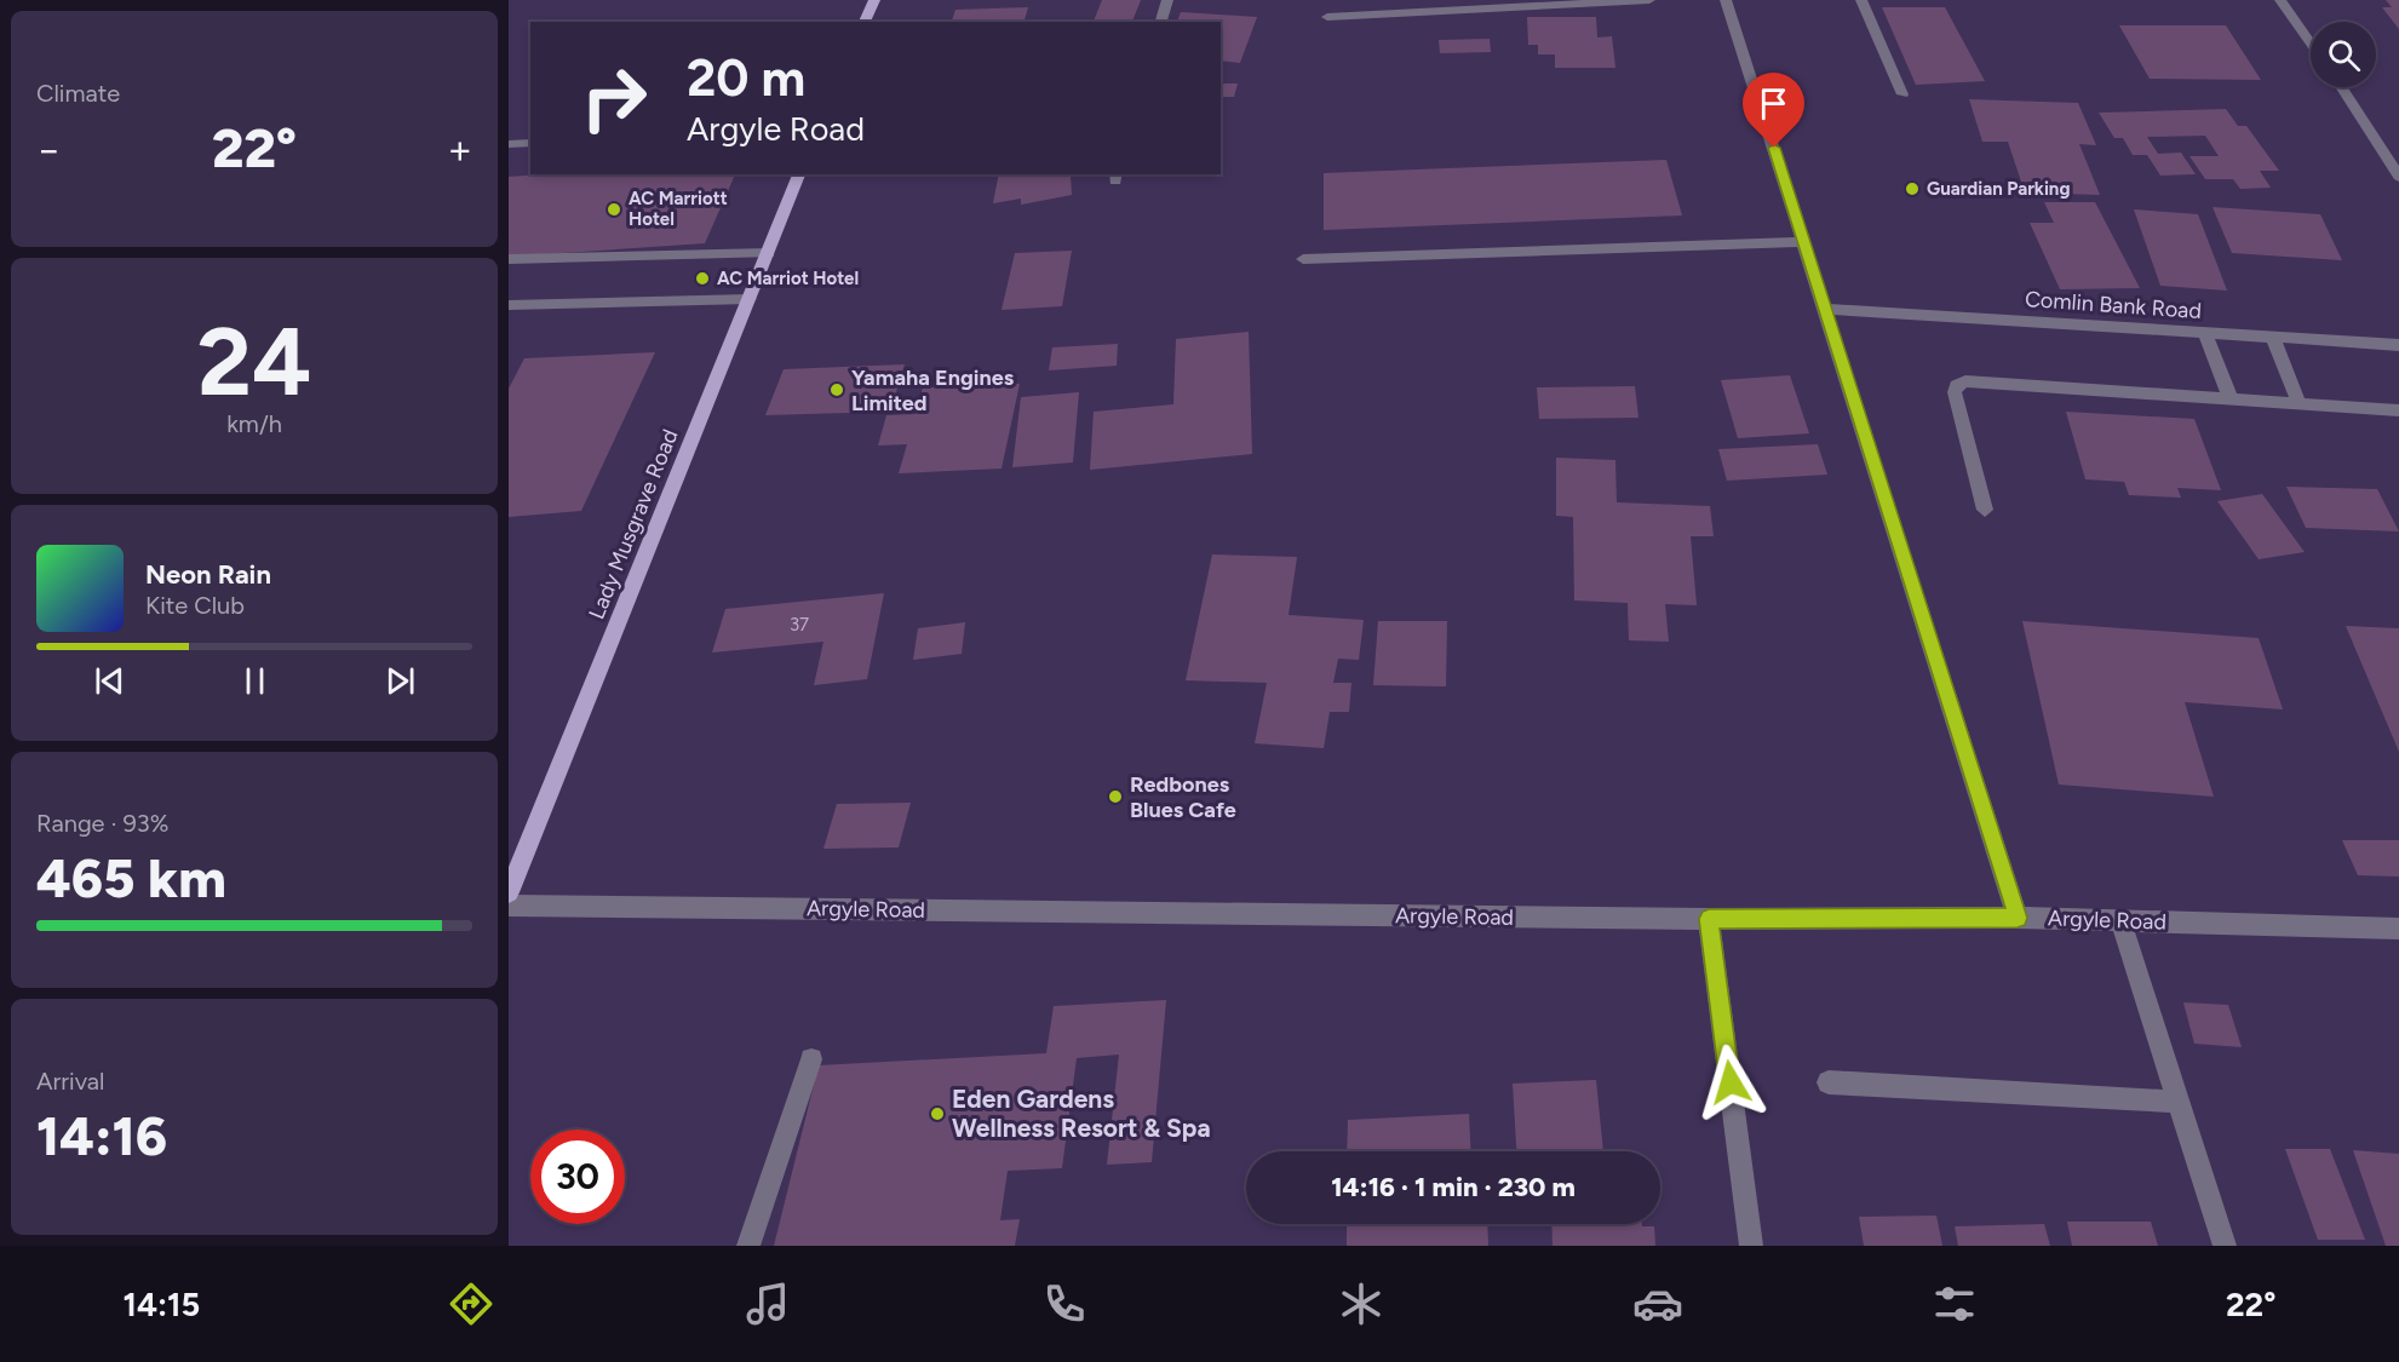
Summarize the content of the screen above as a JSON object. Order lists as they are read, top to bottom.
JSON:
{
  "streets": {
    "main road": ["Lady Musgrave Road"],
    "street": ["Comlin Bank Road", "Argyle Road"]
  },
  "places": [
    "Guardian Parking",
    "AC Marriott Hotel",
    "AC Marriot Hotel",
    "Yamaha Engines Limited",
    "Redbones Blues Cafe",
    "Eden Gardens Wellness Resort & Spa"
  ],
  "house_numbers": ["37"],
  "page": {
    "tile": [
      "Climate",
      ["24", "km/h"],
      ["Range · 93%", "465 km"],
      ["Arrival", "14:16"]
    ],
    "turn": ["20 m", "Argyle Road"],
    "heat": ["−", "22°", "+"],
    "song": ["Neon Rain", "Kite Club"],
    "limit": "30",
    "trip": "14:16 · 1 min · 230 m",
    "tabs": ["14:15", "22°"]
  }
}
